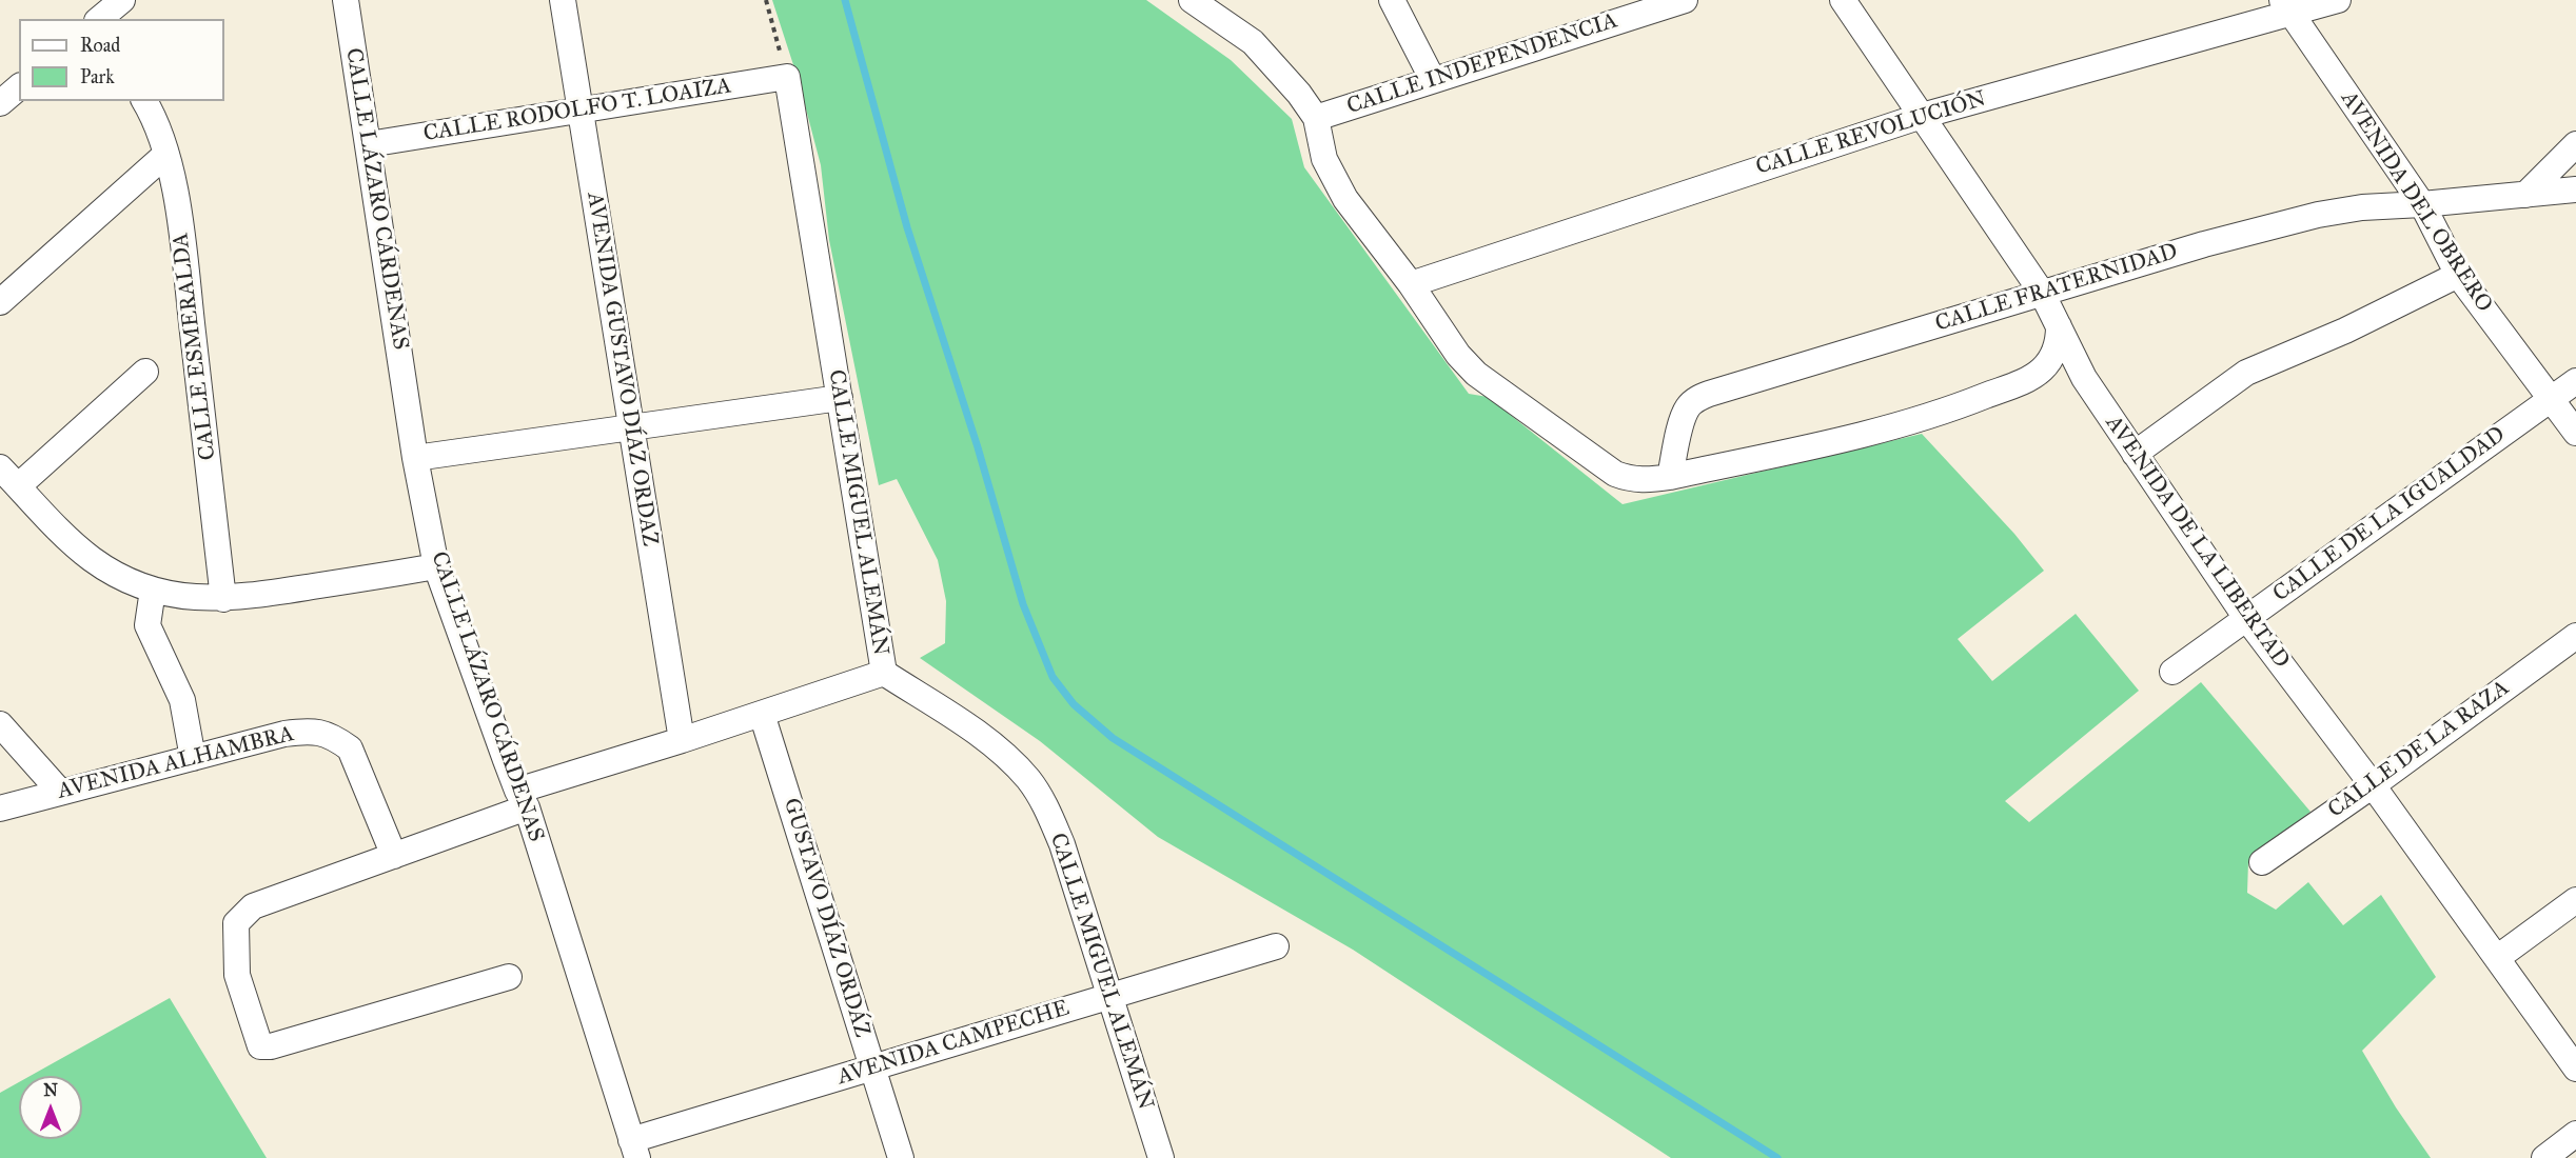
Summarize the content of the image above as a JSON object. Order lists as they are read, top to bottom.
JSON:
{
  "streets": {
    "street": [
      "CALLE INDEPENDENCIA",
      "CALLE RODOLFO T. LOAIZA",
      "CALLE REVOLUCIÓN",
      "CALLE LÁZARO CÁRDENAS",
      "AVENIDA DEL OBRERO",
      "CALLE FRATERNIDAD",
      "CALLE ESMERALDA",
      "AVENIDA GUSTAVO DÍAZ ORDAZ",
      "CALLE MIGUEL ALEMÁN",
      "CALLE DE LA IGUALDAD",
      "AVENIDA DE LA LIBERTAD",
      "CALLE DE LA RAZA",
      "AVENIDA ALHAMBRA",
      "GUSTAVO DÍAZ ORDÁZ",
      "AVENIDA CAMPECHE"
    ]
  },
  "crossings": [
    ["CALLE RODOLFO T. LOAIZA", "CALLE LÁZARO CÁRDENAS"],
    ["CALLE RODOLFO T. LOAIZA", "AVENIDA GUSTAVO DÍAZ ORDAZ"],
    ["CALLE RODOLFO T. LOAIZA", "CALLE MIGUEL ALEMÁN"],
    ["CALLE REVOLUCIÓN", "AVENIDA DEL OBRERO"],
    ["CALLE REVOLUCIÓN", "AVENIDA DE LA LIBERTAD"],
    ["CALLE LÁZARO CÁRDENAS", "AVENIDA CAMPECHE"],
    ["AVENIDA DEL OBRERO", "CALLE FRATERNIDAD"],
    ["AVENIDA DEL OBRERO", "CALLE DE LA IGUALDAD"],
    ["CALLE FRATERNIDAD", "AVENIDA DE LA LIBERTAD"],
    ["CALLE MIGUEL ALEMÁN", "AVENIDA CAMPECHE"],
    ["CALLE DE LA IGUALDAD", "AVENIDA DE LA LIBERTAD"],
    ["AVENIDA DE LA LIBERTAD", "CALLE DE LA RAZA"],
    ["GUSTAVO DÍAZ ORDÁZ", "AVENIDA CAMPECHE"]
  ],
  "legend": ["Road", "Park"],
  "north": "top"
}
